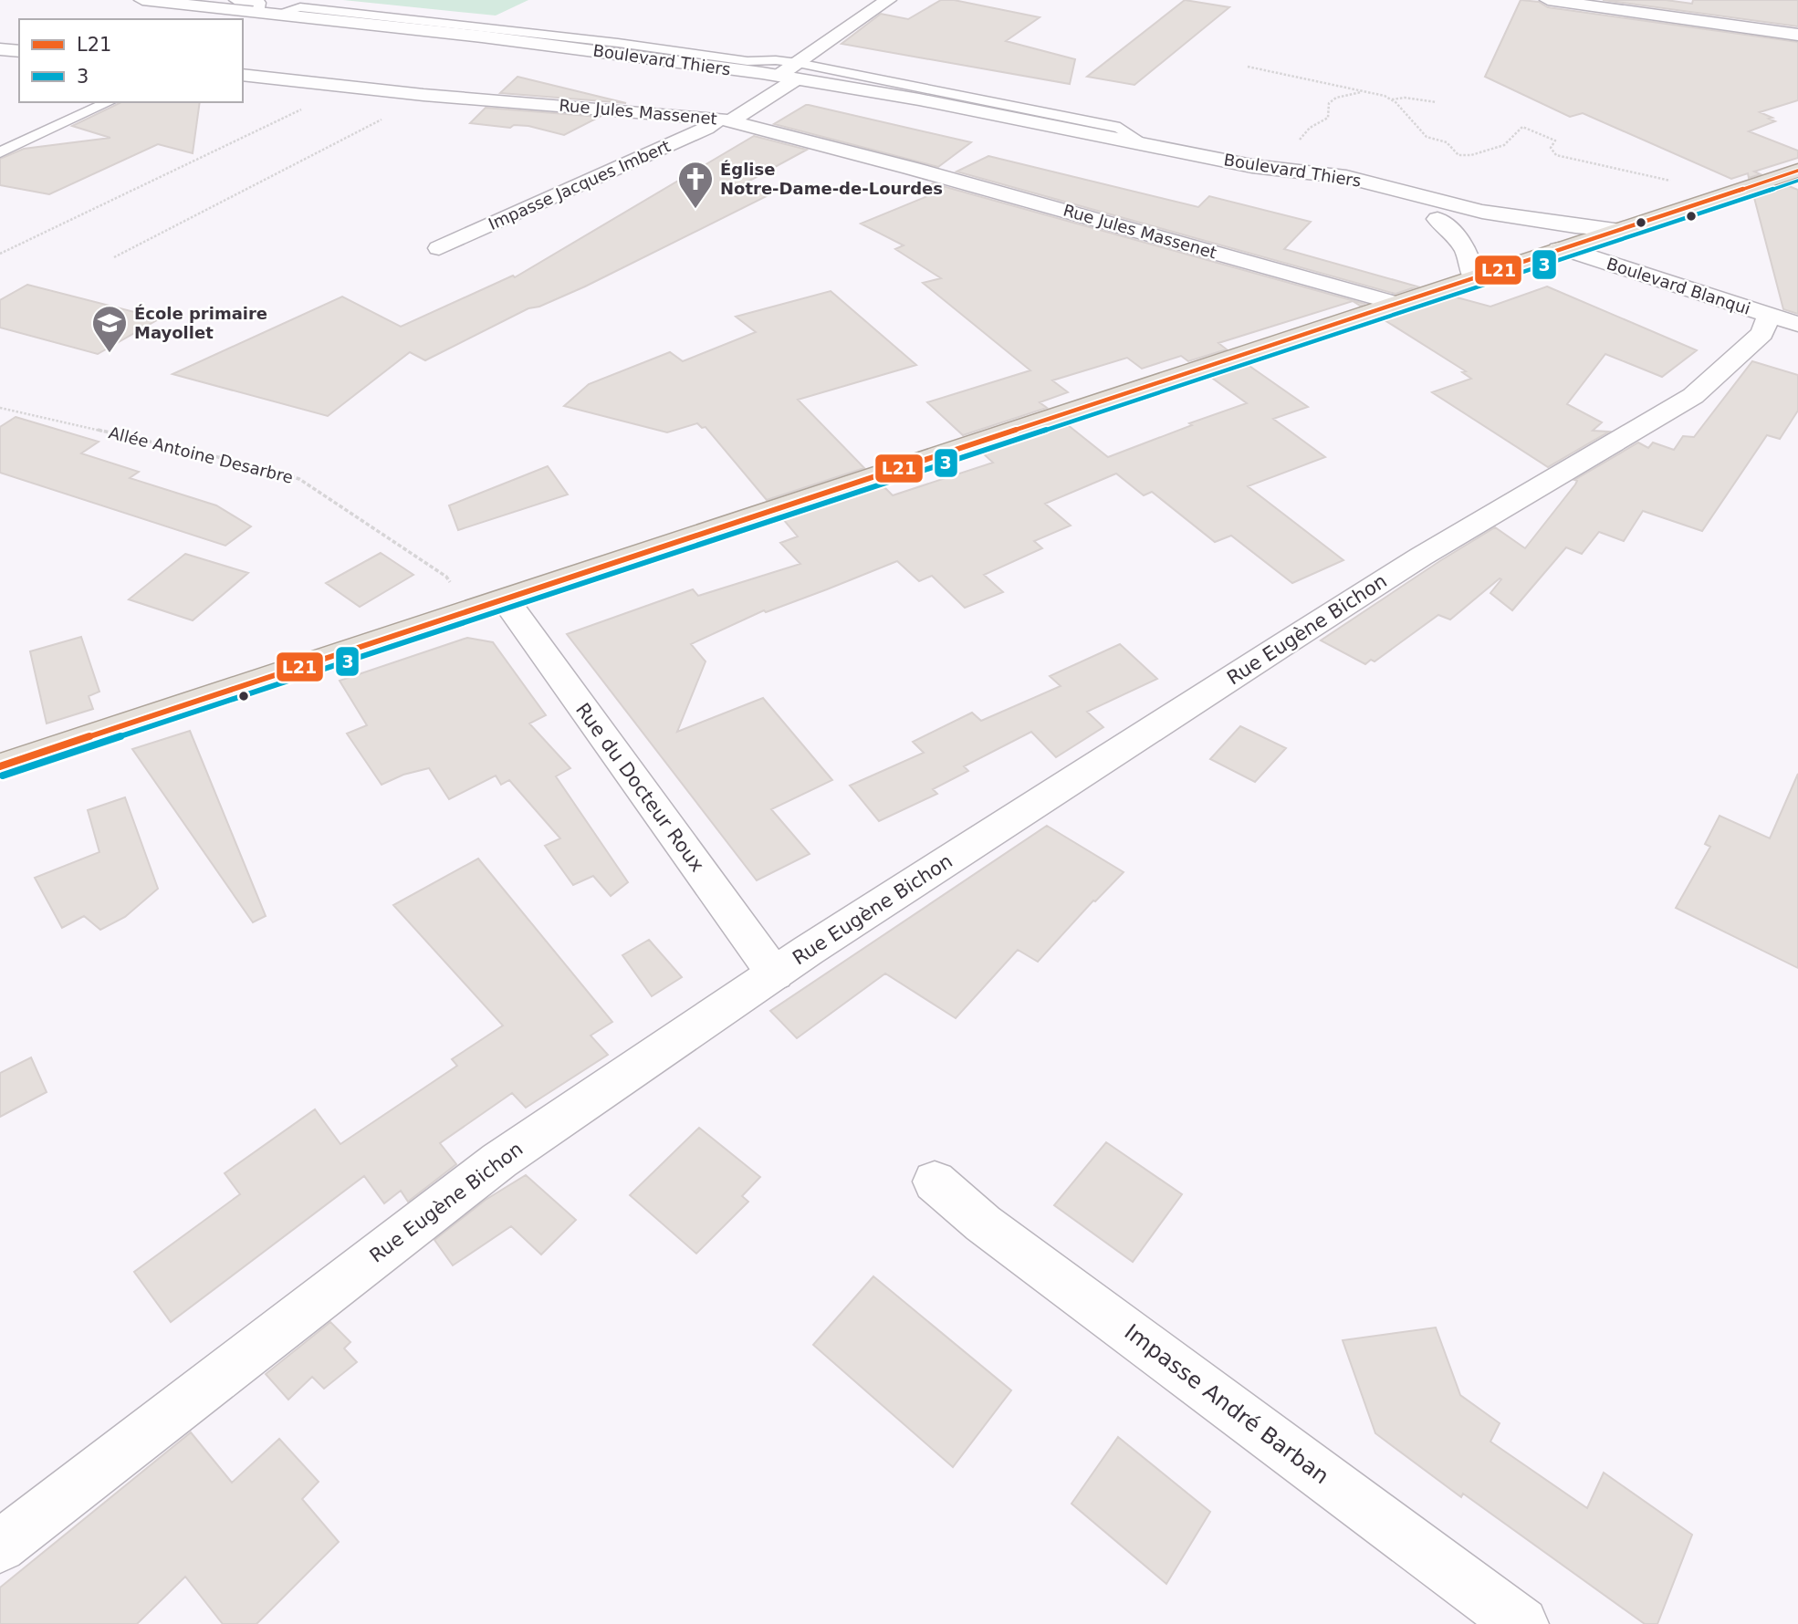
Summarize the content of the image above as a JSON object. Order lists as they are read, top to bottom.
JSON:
{
  "streets": {
    "street": [
      "Boulevard Thiers",
      "Rue Jules Massenet",
      "Impasse Jacques Imbert",
      "Boulevard Blanqui",
      "Rue Eugène Bichon",
      "Rue du Docteur Roux",
      "Impasse André Barban"
    ],
    "path": ["Allée Antoine Desarbre"]
  },
  "crossings": [
    ["Boulevard Thiers", "Impasse Jacques Imbert"],
    ["Boulevard Thiers", "Boulevard Blanqui"],
    ["Rue Jules Massenet", "Impasse Jacques Imbert"],
    ["Boulevard Blanqui", "Rue Eugène Bichon"],
    ["Rue Eugène Bichon", "Rue du Docteur Roux"]
  ],
  "places": {
    "church": ["Église Notre-Dame-de-Lourdes"],
    "school or university": ["École primaire Mayollet"]
  },
  "lines": ["transit line L21", "transit line 3"],
  "legend": ["L21", "3"]
}
